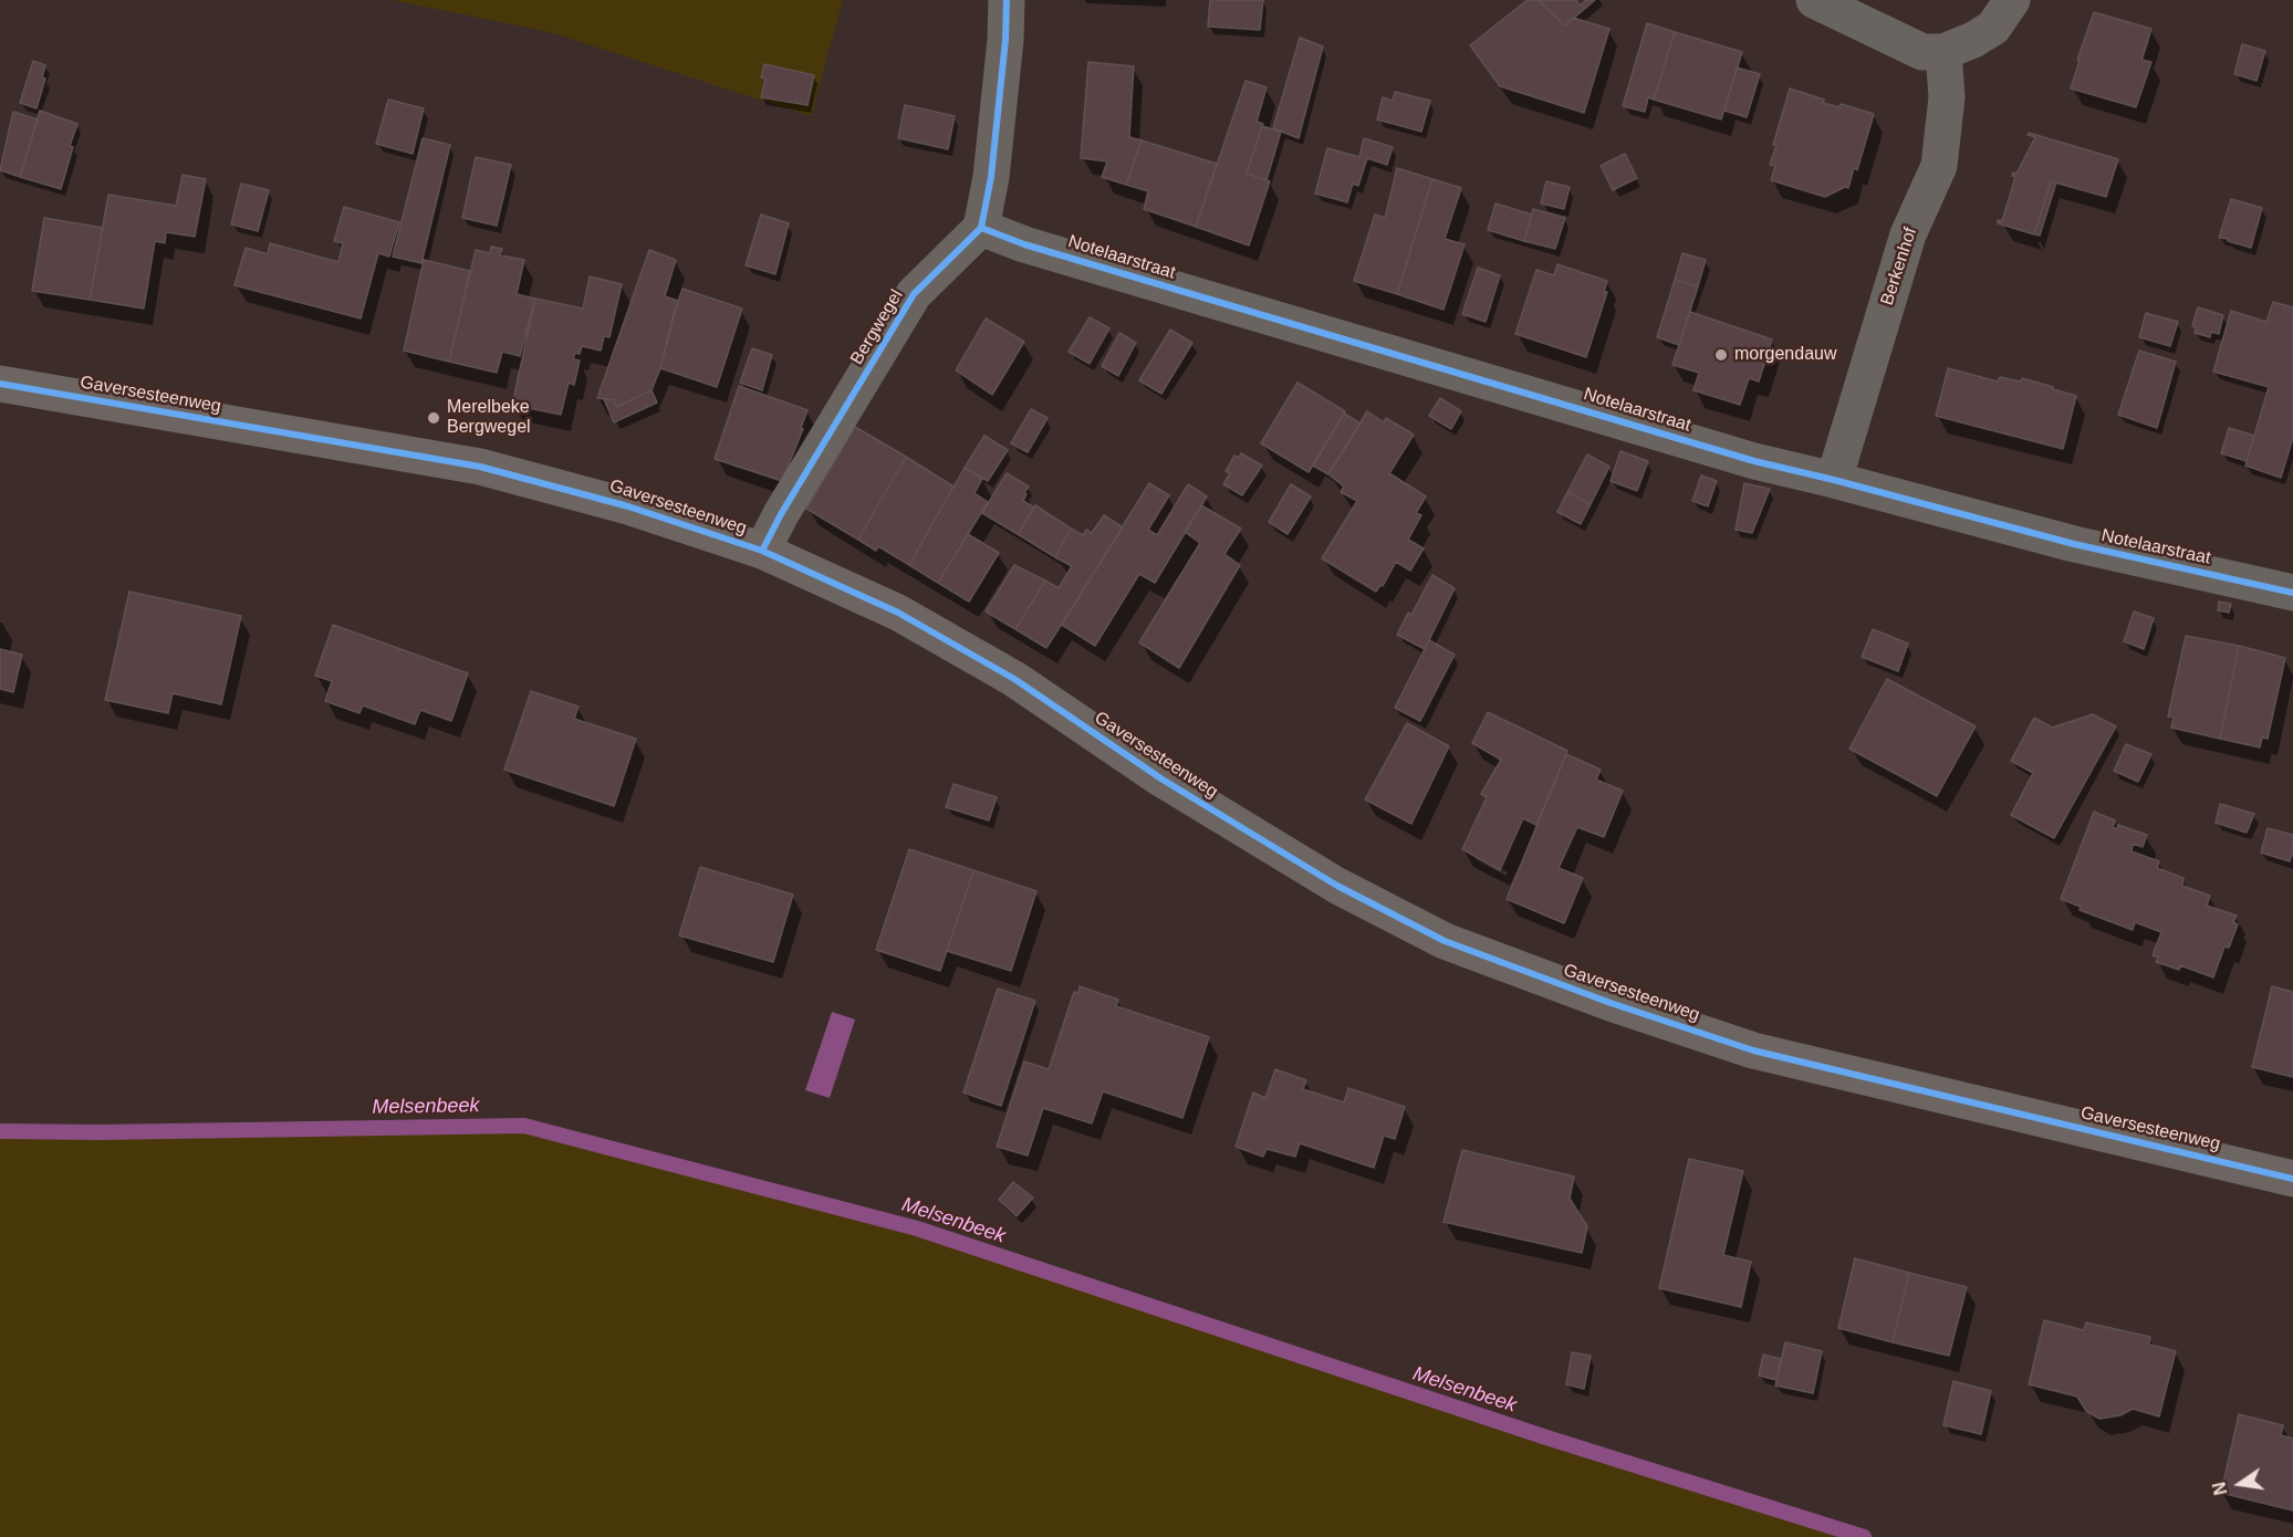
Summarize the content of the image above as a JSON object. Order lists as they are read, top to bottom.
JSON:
{
  "streets": {
    "street": [
      "Notelaarstraat",
      "Berkenhof",
      "Bergwegel",
      "Gaversesteenweg"
    ]
  },
  "crossings": [
    ["Notelaarstraat", "Berkenhof"],
    ["Notelaarstraat", "Bergwegel"],
    ["Bergwegel", "Gaversesteenweg"]
  ],
  "water": ["Melsenbeek"],
  "places": ["morgendauw", "Merelbeke Bergwegel"],
  "north": "left"
}
